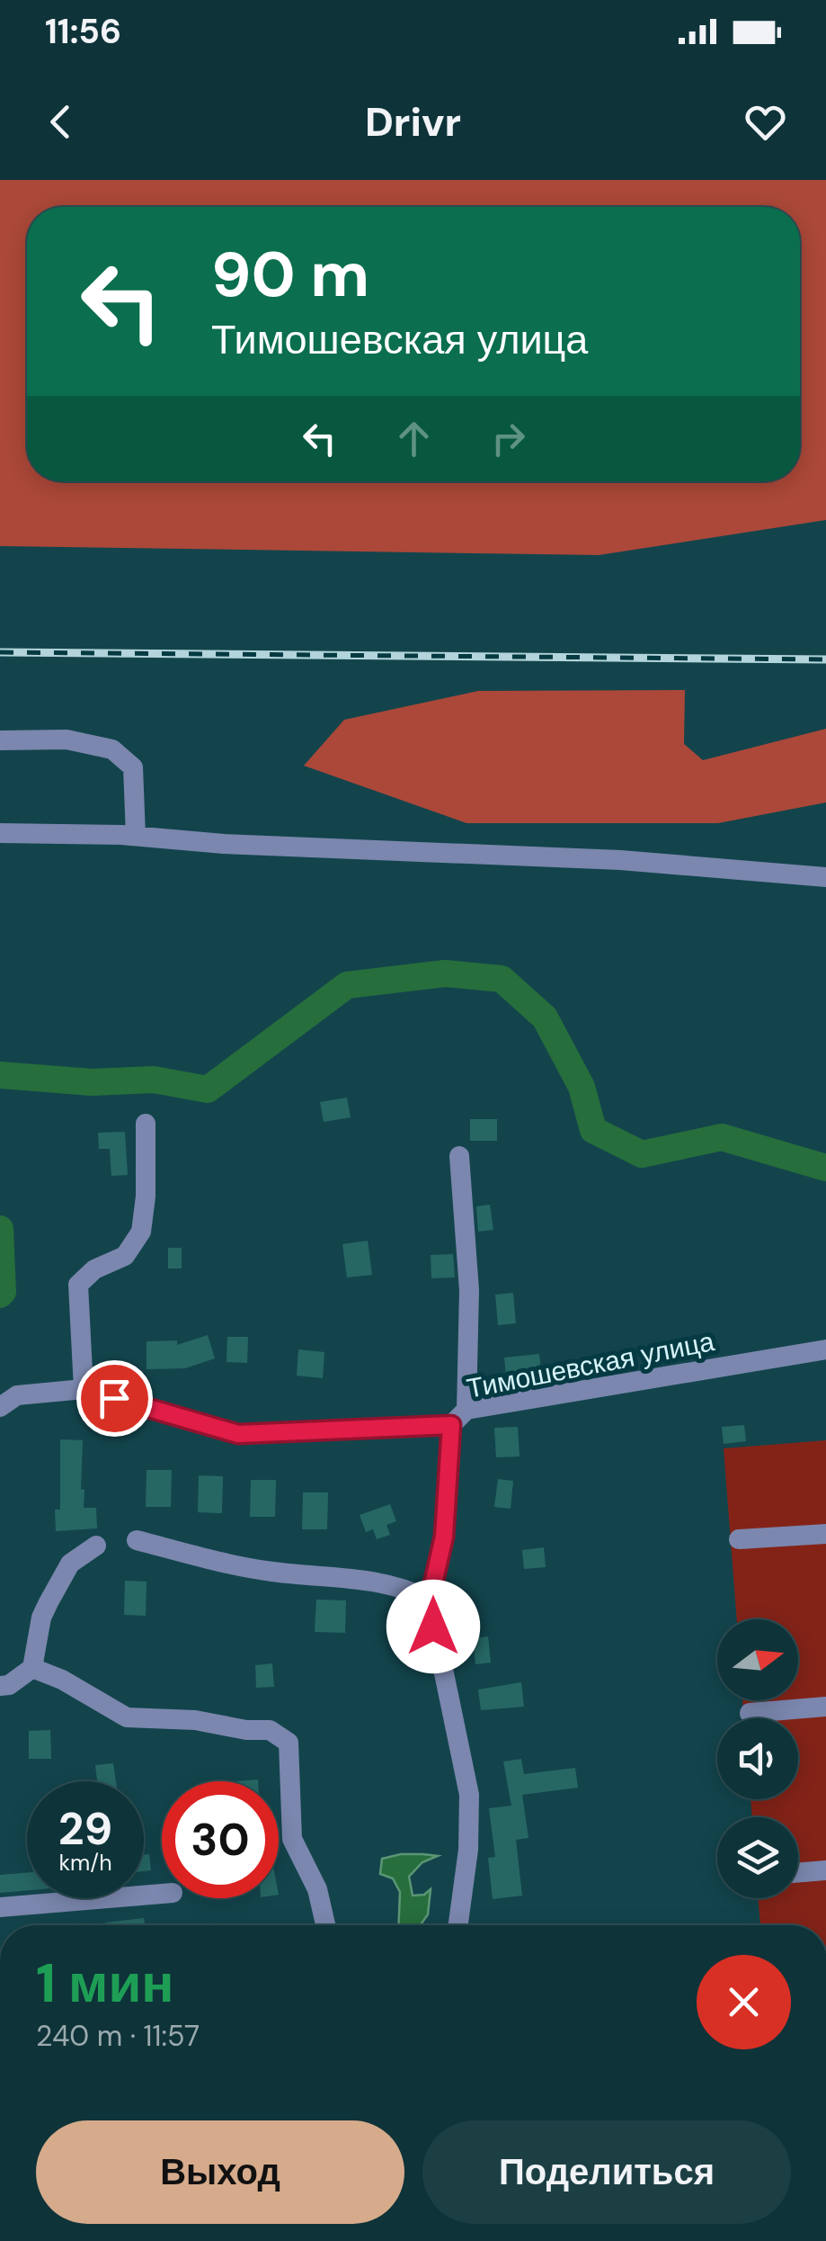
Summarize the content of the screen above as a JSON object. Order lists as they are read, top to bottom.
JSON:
{
  "streets": {
    "street": ["Тимошевская улица"]
  },
  "north": "right",
  "page": {
    "status": "11:56",
    "header": "Drivr",
    "turn": ["90 m", "Тимошевская улица"],
    "speed": "29 km/h",
    "limit": "30",
    "heading": ["1 мин", "240 m · 11:57"],
    "buttons": ["Выход", "Поделиться"]
  }
}
